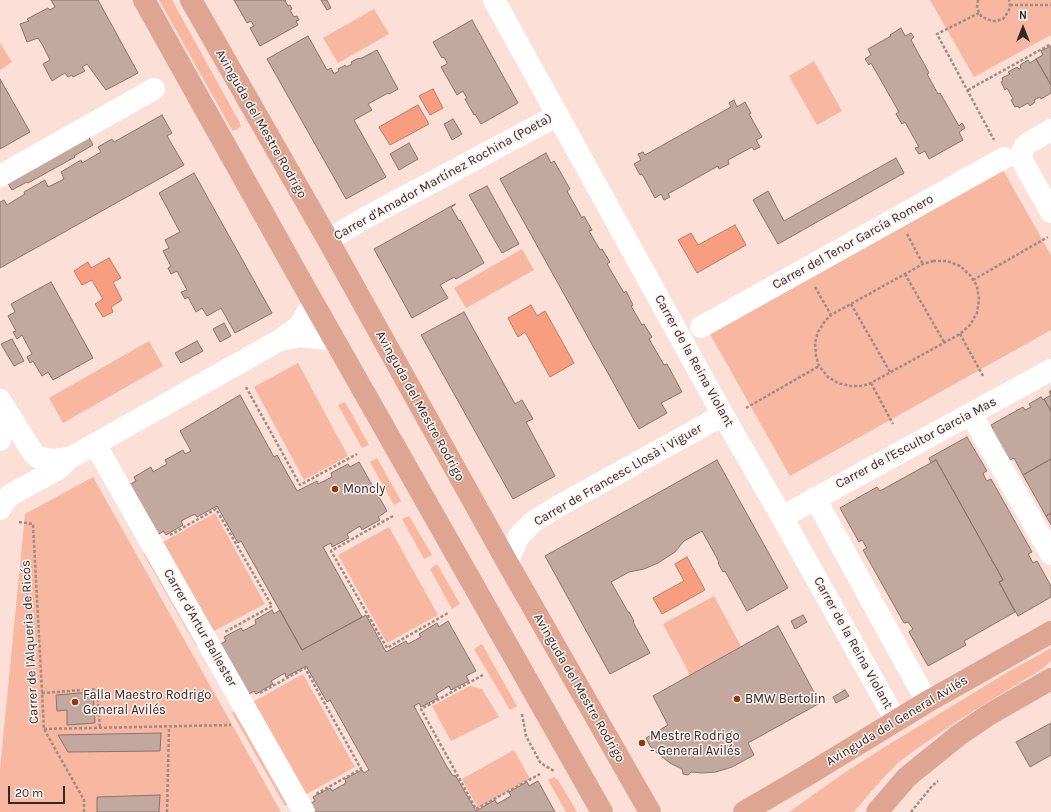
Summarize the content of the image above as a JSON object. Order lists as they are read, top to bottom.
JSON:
{
  "streets": {
    "main road": ["Avinguda del Mestre Rodrigo", "Avinguda del General Avilés"],
    "street": [
      "Carrer d'Amador Martínez Rochina (Poeta)",
      "Carrer del Tenor García Romero",
      "Carrer de la Reina Violant",
      "Carrer de l'Escultor Garcia Mas",
      "Carrer de Francesc Llosà i Viguer",
      "Carrer d'Artur Ballester"
    ],
    "path": ["Carrer de l'Alqueria de Ricós"]
  },
  "crossings": [
    ["Avinguda del Mestre Rodrigo", "Carrer d'Amador Martínez Rochina (Poeta)"],
    ["Avinguda del Mestre Rodrigo", "Carrer de Francesc Llosà i Viguer"],
    ["Carrer d'Amador Martínez Rochina (Poeta)", "Carrer de la Reina Violant"],
    ["Carrer de la Reina Violant", "Carrer de l'Escultor Garcia Mas"],
    ["Carrer de la Reina Violant", "Carrer de Francesc Llosà i Viguer"],
    ["Carrer de la Reina Violant", "Avinguda del General Avilés"]
  ],
  "places": [
    "Moncly",
    "BMW Bertolin",
    "Falla Maestro Rodrigo General Avilés",
    "Mestre Rodrigo - General Avilés"
  ],
  "scale_bar": "20 m",
  "north": "top"
}
